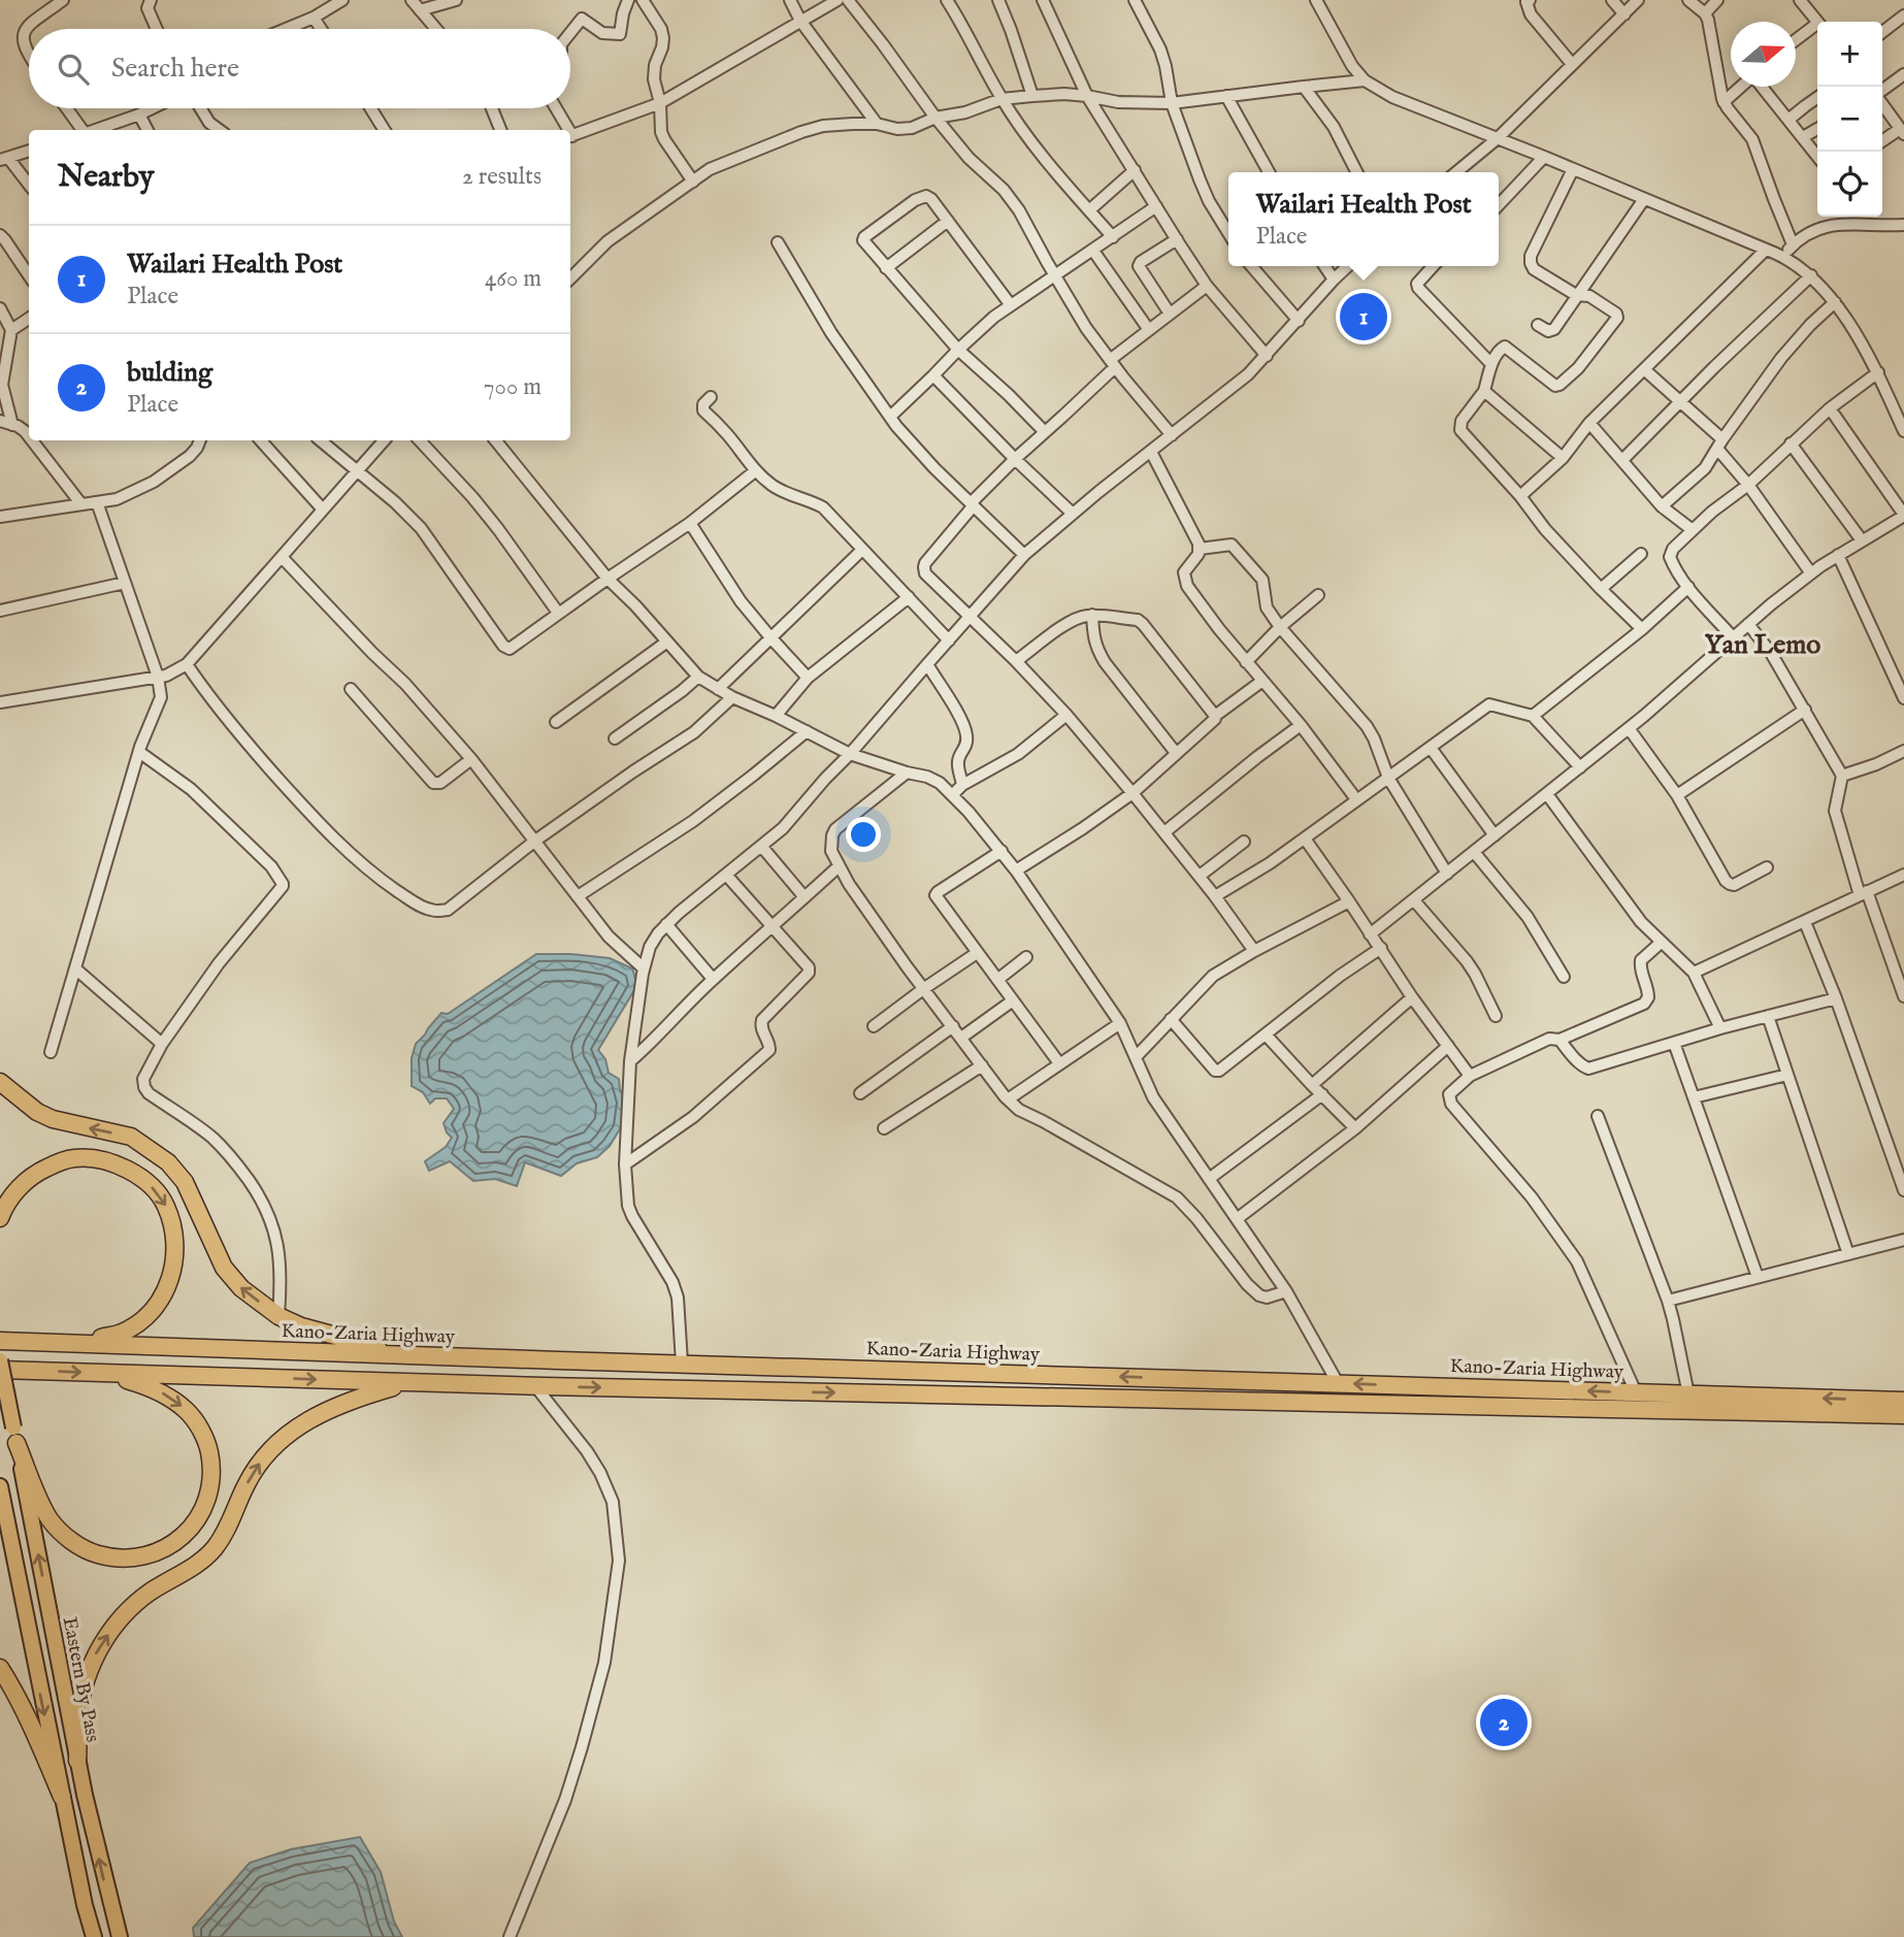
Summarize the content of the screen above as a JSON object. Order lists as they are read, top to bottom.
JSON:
{
  "streets": {
    "highway": ["Kano-Zaria Highway"],
    "main road": ["Eastern By Pass"]
  },
  "districts": ["Yan Lemo"],
  "north": "right",
  "page": {
    "map_buttons": ["+", "−"],
    "search": "Search here",
    "heading": ["Nearby", "2 results"],
    "popup": ["Wailari Health Post", "Place"],
    "list": [
      {
        "mark": "1",
        "name": "Wailari Health Post",
        "note": "Place",
        "value": "460 m"
      },
      {
        "mark": "2",
        "name": "bulding",
        "note": "Place",
        "value": "700 m"
      }
    ],
    "pins": ["1", "2"]
  }
}
